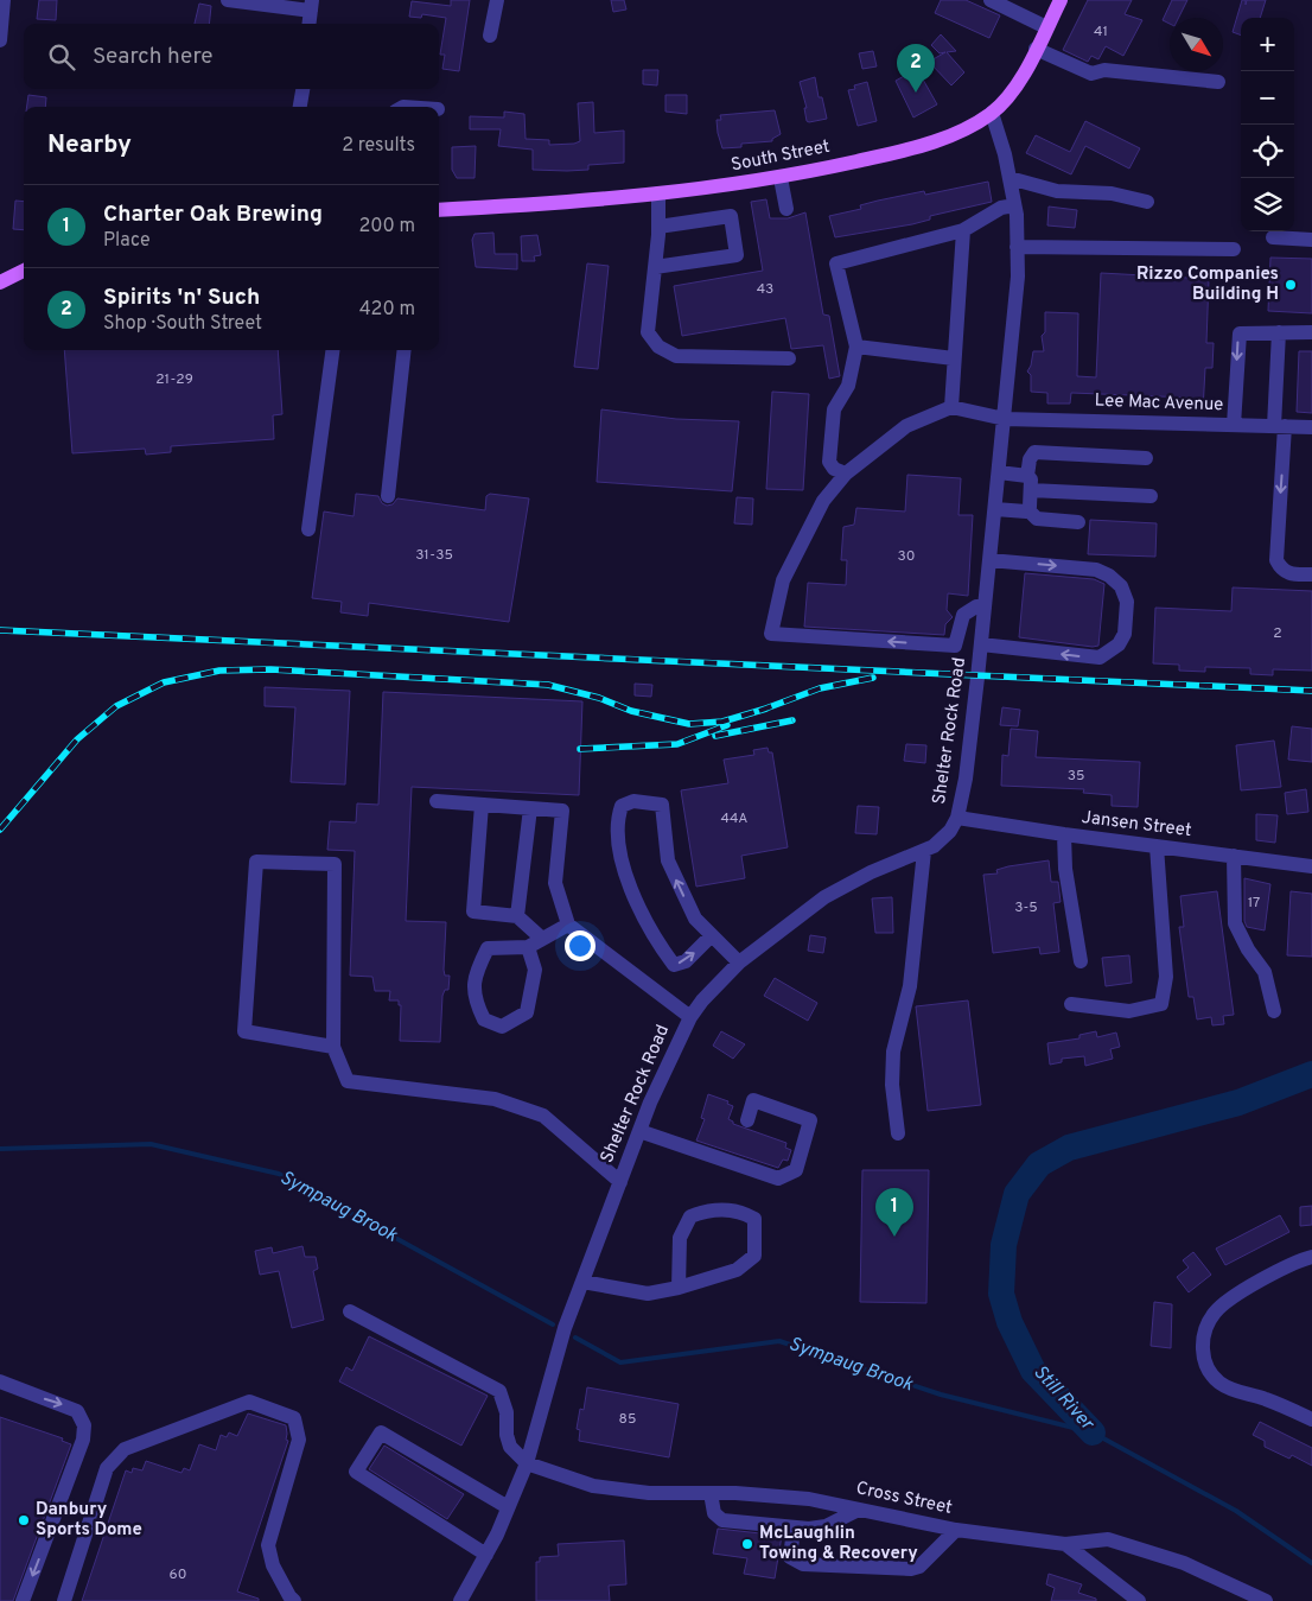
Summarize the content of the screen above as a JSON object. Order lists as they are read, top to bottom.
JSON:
{
  "streets": {
    "main road": ["South Street"],
    "street": [
      "Lee Mac Avenue",
      "Shelter Rock Road",
      "Jansen Street",
      "Cross Street"
    ]
  },
  "crossings": [
    ["South Street", "Shelter Rock Road"],
    ["Lee Mac Avenue", "Shelter Rock Road"],
    ["Shelter Rock Road", "Jansen Street"],
    ["Shelter Rock Road", "Cross Street"]
  ],
  "water": ["Sympaug Brook", "Still River"],
  "places": ["Rizzo Companies Building H", "Danbury Sports Dome", "McLaughlin Towing & Recovery"],
  "house_numbers": [
    "41",
    "43",
    "21-29",
    "31-35",
    "30",
    "2",
    "35",
    "44A",
    "17",
    "3-5",
    "85",
    "60"
  ],
  "north": "bottom right",
  "page": {
    "map_buttons": ["+", "−"],
    "search": "Search here",
    "pins": ["2", "1"],
    "heading": ["Nearby", "2 results"],
    "list": [
      {
        "mark": "1",
        "name": "Charter Oak Brewing",
        "note": "Place",
        "value": "200 m"
      },
      {
        "mark": "2",
        "name": "Spirits 'n' Such",
        "note": "Shop · South Street",
        "value": "420 m"
      }
    ]
  }
}
